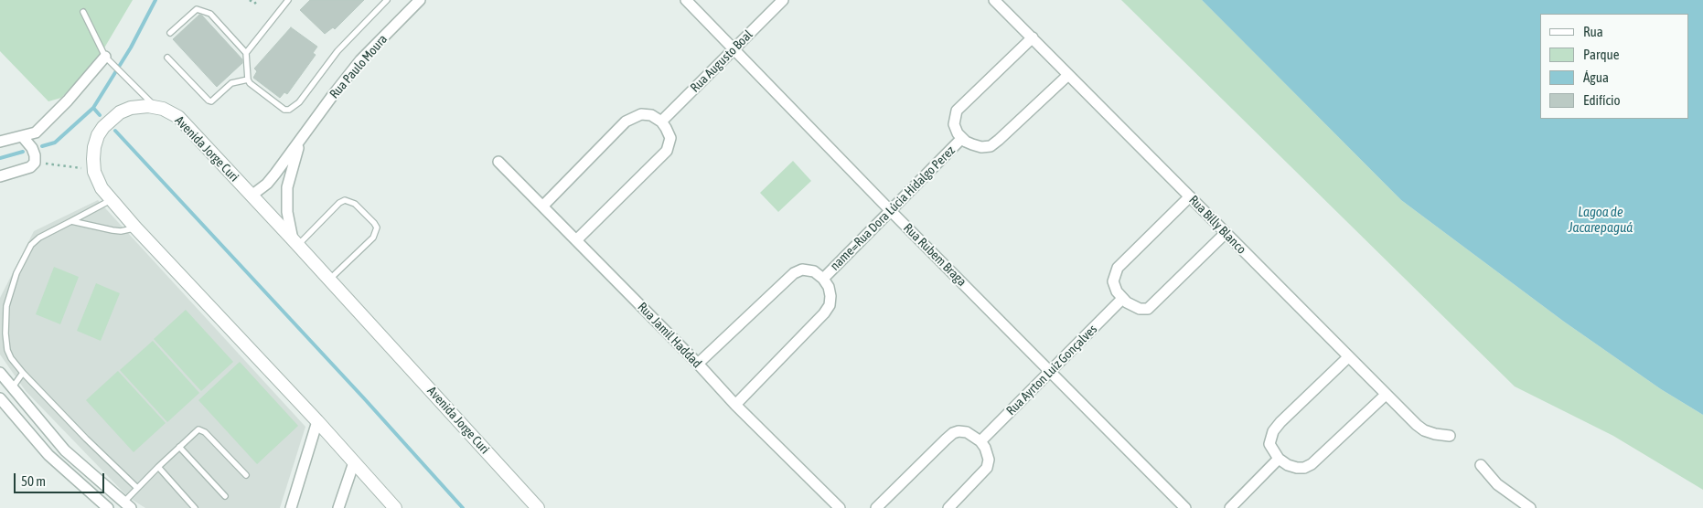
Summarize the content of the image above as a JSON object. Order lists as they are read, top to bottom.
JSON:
{
  "streets": {
    "street": [
      "Rua Augusto Boal",
      "Rua Paulo Moura",
      "Avenida Jorge Curi",
      "name=Rua Dora Lúcia Hidalgo Perez",
      "Rua Billy Blanco",
      "Rua Rubem Braga",
      "Rua Jamil Haddad",
      "Rua Ayrton Luiz Gonçalves"
    ]
  },
  "crossings": [
    ["Rua Augusto Boal", "Rua Rubem Braga"],
    ["Rua Paulo Moura", "Avenida Jorge Curi"],
    ["name=Rua Dora Lúcia Hidalgo Perez", "Rua Billy Blanco"],
    ["name=Rua Dora Lúcia Hidalgo Perez", "Rua Rubem Braga"],
    ["name=Rua Dora Lúcia Hidalgo Perez", "Rua Jamil Haddad"],
    ["Rua Rubem Braga", "Rua Ayrton Luiz Gonçalves"]
  ],
  "water": ["Lagoa de Jacarepaguá"],
  "legend": [
    "Rua",
    "Parque",
    "Água",
    "Edifício"
  ],
  "scale_bar": "50 m"
}
